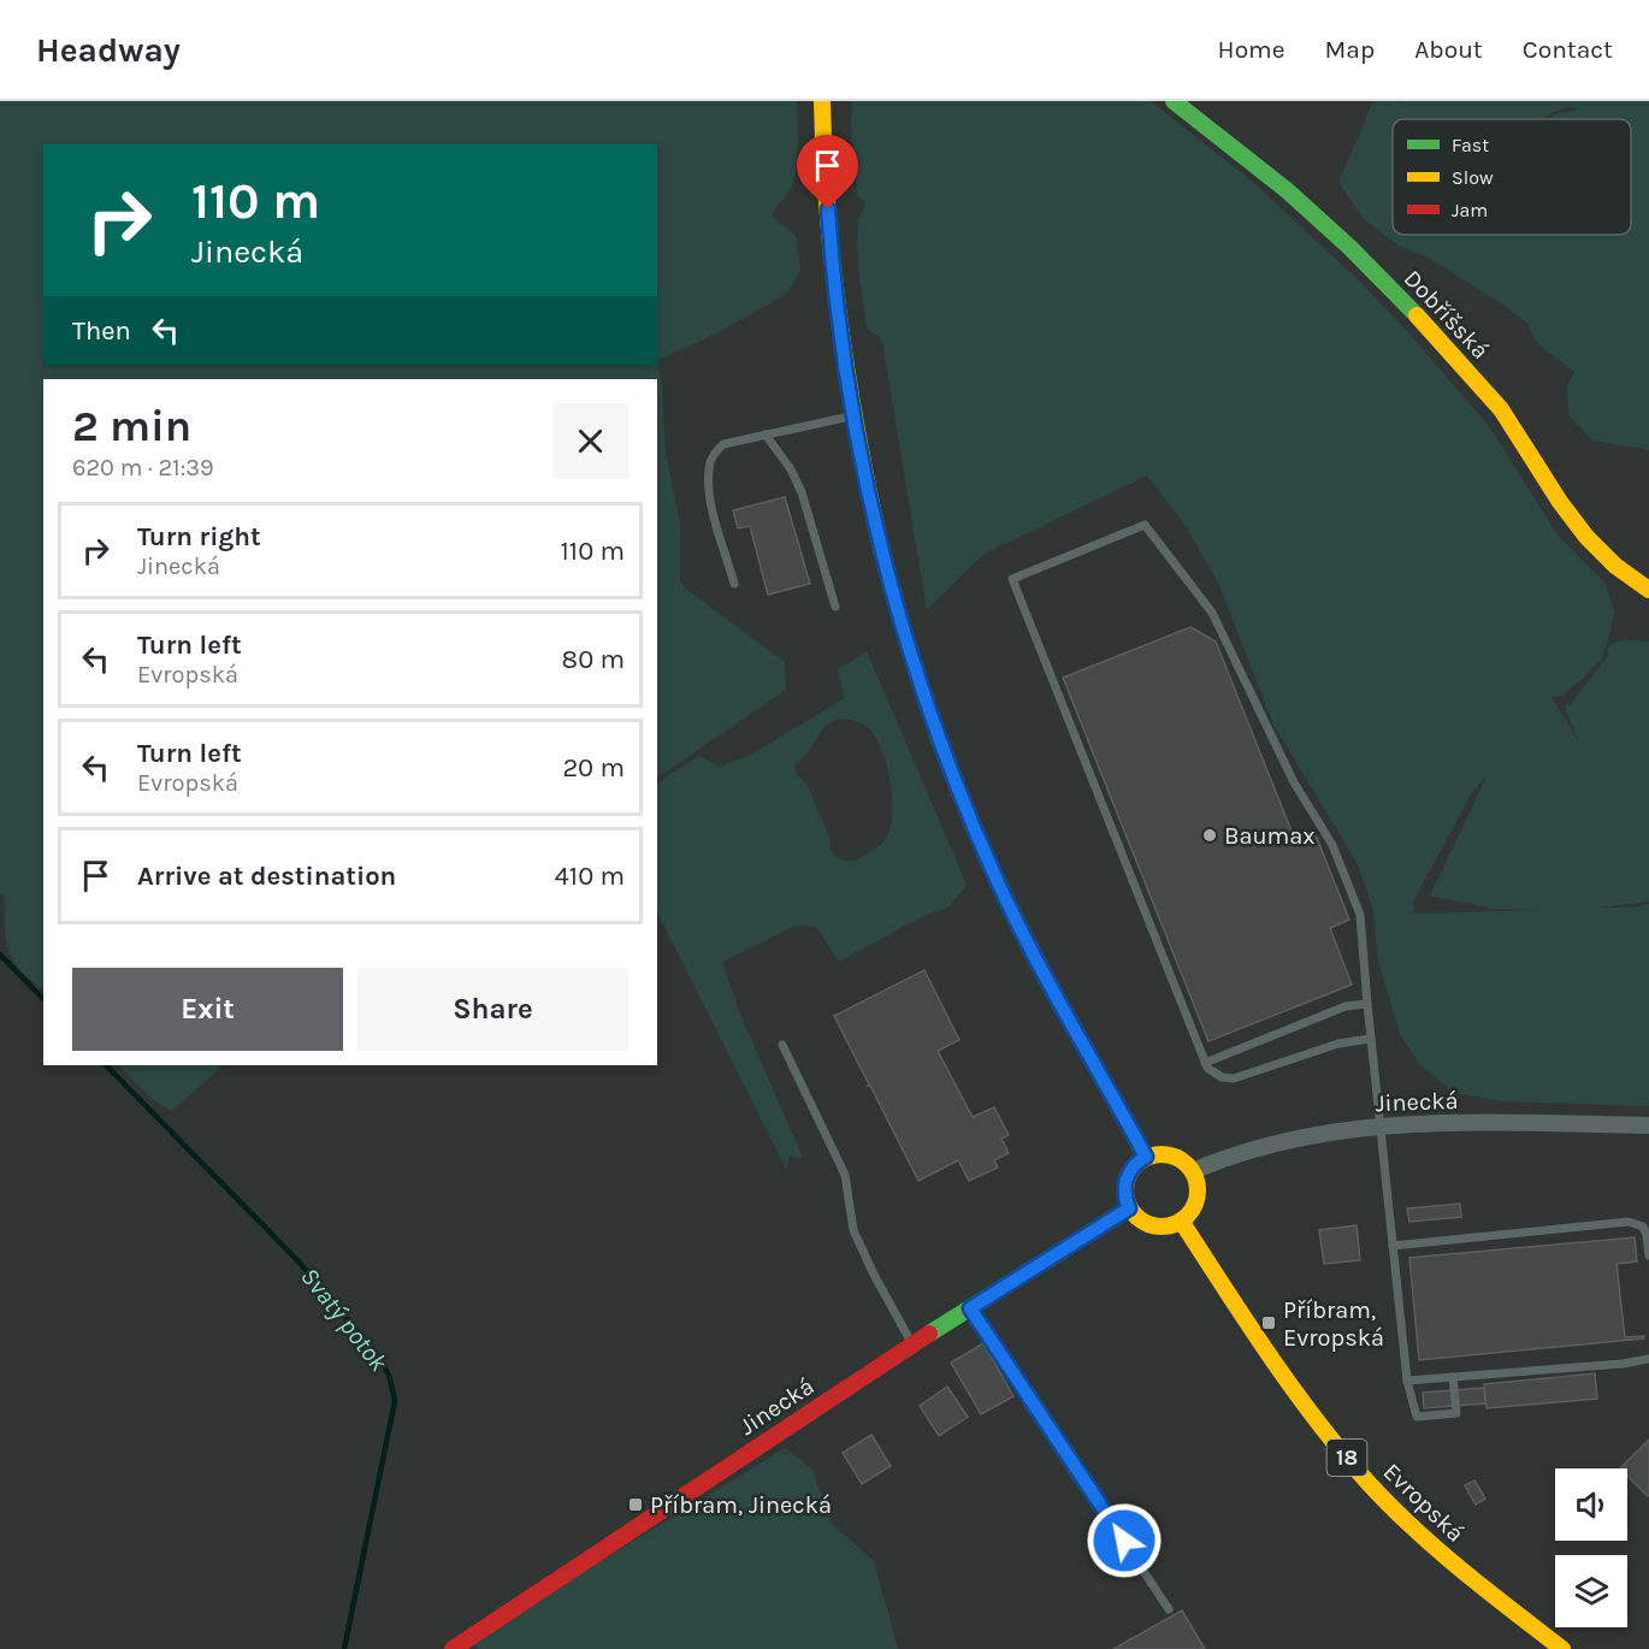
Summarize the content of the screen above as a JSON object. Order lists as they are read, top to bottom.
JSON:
{
  "streets": {
    "main road": [
      "Dobříšská",
      "Jinecká",
      "18",
      "Evropská"
    ]
  },
  "crossings": [
    ["Jinecká", "Evropská"]
  ],
  "water": ["Svatý potok"],
  "places": {
    "other": ["Baumax"],
    "transit": ["Příbram, Evropská", "Příbram, Jinecká"]
  },
  "legend": ["Fast", "Slow", "Jam"],
  "page": {
    "header": "Headway",
    "nav": [
      "Home",
      "Map",
      "About",
      "Contact"
    ],
    "turn": ["110 m", "Jinecká"],
    "then": "Then",
    "heading": ["2 min", "620 m · 21:39"],
    "list": [
      {
        "name": "Turn right",
        "note": "Jinecká",
        "value": "110 m"
      },
      {
        "name": "Turn left",
        "note": "Evropská",
        "value": "80 m"
      },
      {
        "name": "Turn left",
        "note": "Evropská",
        "value": "20 m"
      },
      {
        "name": "Arrive at destination",
        "value": "410 m"
      }
    ],
    "buttons": ["Exit", "Share"]
  }
}
